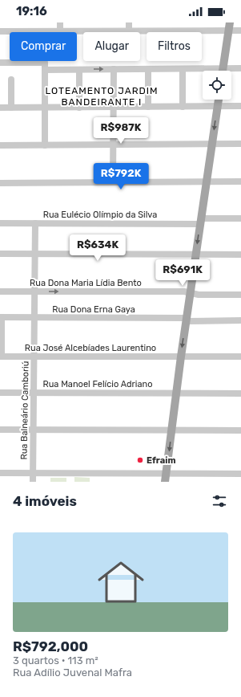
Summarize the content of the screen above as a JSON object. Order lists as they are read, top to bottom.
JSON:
{
  "streets": {
    "street": [
      "Rua Eulécio Olímpio da Silva",
      "Rua Dona Maria Lídia Bento",
      "Rua Dona Erna Gaya",
      "Rua José Alcebíades Laurentino",
      "Rua Manoel Felício Adriano",
      "Rua Balneário Camboriú"
    ]
  },
  "crossings": [
    ["Rua Eulécio Olímpio da Silva", "Rua Balneário Camboriú"],
    ["Rua Dona Maria Lídia Bento", "Rua Balneário Camboriú"],
    ["Rua Dona Erna Gaya", "Rua Balneário Camboriú"],
    ["Rua José Alcebíades Laurentino", "Rua Balneário Camboriú"],
    ["Rua Manoel Felício Adriano", "Rua Balneário Camboriú"]
  ],
  "districts": ["LOTEAMENTO JARDIM BANDEIRANTE I"],
  "places": ["Efraim"],
  "page": {
    "status": "19:16",
    "chip": ["Comprar", "Alugar", "Filtros"],
    "price": [
      "R$987K",
      "R$792K",
      "R$634K",
      "R$691K"
    ],
    "heading": "4 imóveis",
    "list": [
      {
        "name": "R$792,000",
        "note": "3 quartos · 113 m² · Rua Adílio Juvenal Mafra"
      }
    ]
  }
}
